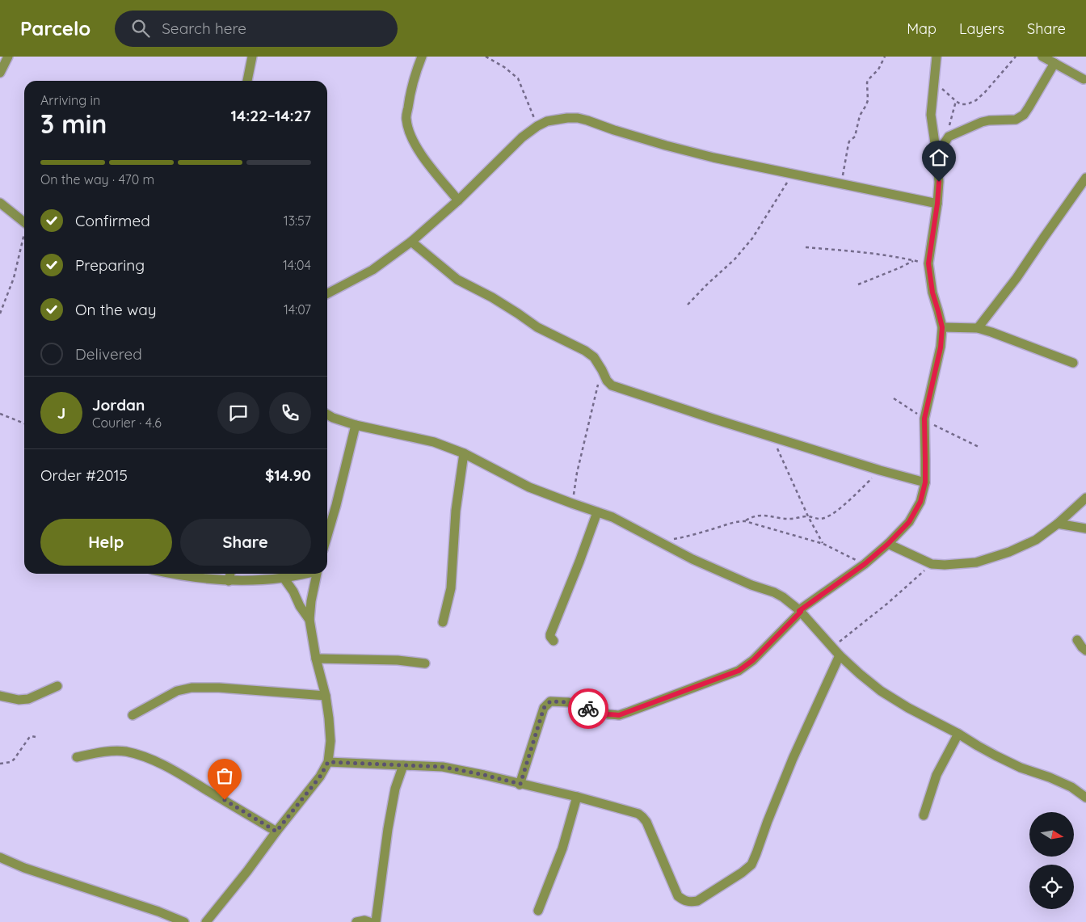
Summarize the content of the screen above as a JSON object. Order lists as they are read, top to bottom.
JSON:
{
  "north": "right",
  "page": {
    "header": "Parcelo",
    "search": "Search here",
    "nav": ["Map", "Layers", "Share"],
    "heading": ["3 min", "Arriving in", "14:22–14:27"],
    "panel": [
      "Jordan",
      "Courier · 4.6",
      "Order #2015",
      "$14.90"
    ],
    "bar": "On the way · 470 m",
    "list": [
      ["Confirmed", "13:57"],
      ["Preparing", "14:04"],
      ["On the way", "14:07"],
      "Delivered"
    ],
    "round": "J",
    "buttons": ["Help", "Share"]
  }
}
